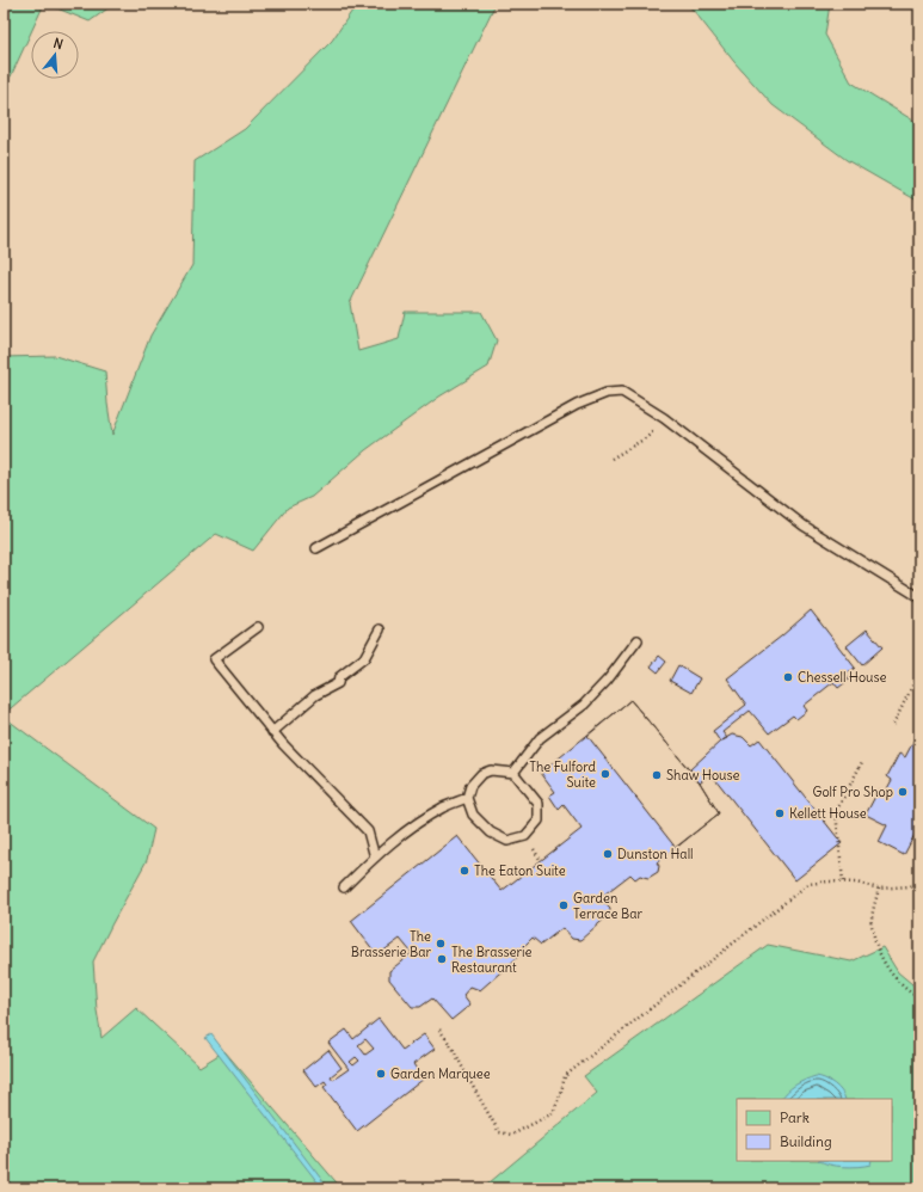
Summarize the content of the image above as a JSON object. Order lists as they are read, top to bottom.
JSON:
{
  "places": [
    "Chessell House",
    "The Fulford Suite",
    "Shaw House",
    "Golf Pro Shop",
    "Kellett House",
    "Dunston Hall",
    "The Eaton Suite",
    "Garden Terrace Bar",
    "The Brasserie Bar",
    "The Brasserie Restaurant",
    "Garden Marquee"
  ],
  "legend": ["Park", "Building"],
  "north": "top"
}
